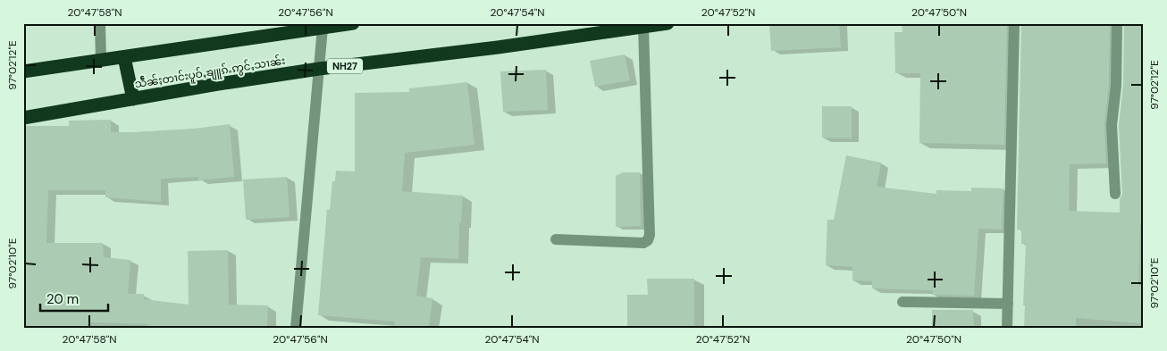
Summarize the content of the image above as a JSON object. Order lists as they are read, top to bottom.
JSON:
{
  "streets": {
    "highway": ["NH27", "သဵႅၼ်ႈတၢင်းပူဝ်ႇၶျူၵ်ႉဢွင်ႇသၢၼ်း"]
  },
  "scale_bar": "20 m",
  "coordinates": [
    "20°47'58\"N",
    "20°47'56\"N",
    "20°47'54\"N",
    "20°47'52\"N",
    "20°47'50\"N",
    "97°02'12\"E",
    "97°02'10\"E"
  ]
}
